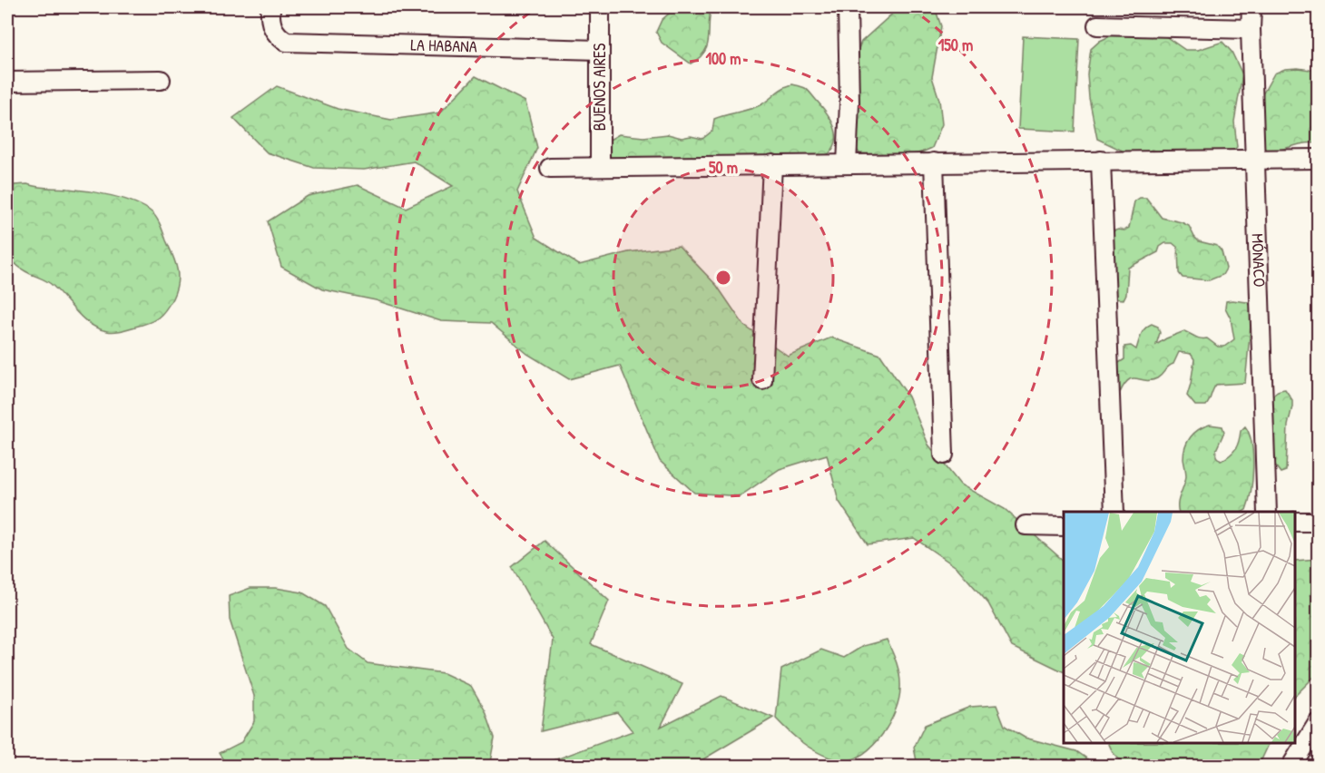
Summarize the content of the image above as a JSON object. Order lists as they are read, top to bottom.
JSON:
{
  "streets": {
    "street": ["LA HABANA", "BUENOS AIRES", "MÓNACO"]
  },
  "crossings": [
    ["LA HABANA", "BUENOS AIRES"]
  ],
  "rings": ["150 m", "100 m", "50 m"]
}
